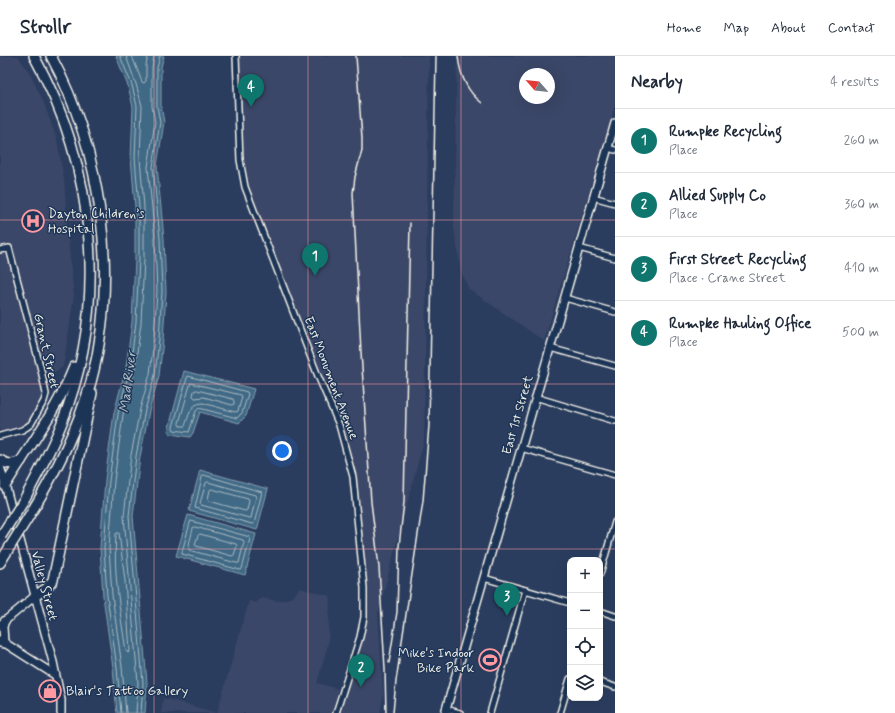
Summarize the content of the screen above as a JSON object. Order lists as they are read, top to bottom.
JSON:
{
  "streets": {
    "main road": ["East 1st Street", "Valley Street"],
    "street": ["Grant Street", "East Monument Avenue"]
  },
  "water": ["Mad River"],
  "places": {
    "hospital": ["Dayton Children’s Hospital"],
    "sports": ["Mike's Indoor Bike Park"],
    "shop": ["Blair's Tattoo Gallery"]
  },
  "north": "top left",
  "page": {
    "header": "Strollr",
    "nav": [
      "Home",
      "Map",
      "About",
      "Contact"
    ],
    "heading": ["Nearby", "4 results"],
    "pins": [
      "4",
      "1",
      "3",
      "2"
    ],
    "list": [
      {
        "mark": "1",
        "name": "Rumpke Recycling",
        "note": "Place",
        "value": "260 m"
      },
      {
        "mark": "2",
        "name": "Allied Supply Co",
        "note": "Place",
        "value": "360 m"
      },
      {
        "mark": "3",
        "name": "First Street Recycling",
        "note": "Place · Crane Street",
        "value": "410 m"
      },
      {
        "mark": "4",
        "name": "Rumpke Hauling Office",
        "note": "Place",
        "value": "500 m"
      }
    ],
    "map_buttons": ["+", "−"]
  }
}
